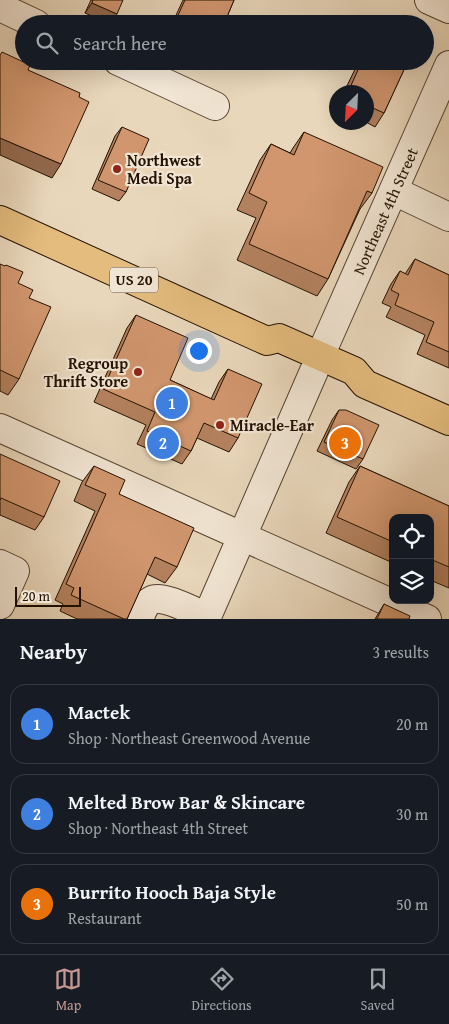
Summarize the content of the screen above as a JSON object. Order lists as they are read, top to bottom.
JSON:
{
  "streets": {
    "main road": ["US 20"],
    "street": ["Northeast 4th Street"]
  },
  "crossings": [
    ["Northeast 4th Street", "US 20"]
  ],
  "places": ["Northwest Medi Spa", "Regroup Thrift Store", "Miracle-Ear"],
  "scale_bar": "20 m",
  "north": "bottom left",
  "page": {
    "search": "Search here",
    "pins": ["1", "2", "3"],
    "scale": "20 m",
    "heading": ["Nearby", "3 results"],
    "list": [
      {
        "mark": "1",
        "name": "Mactek",
        "note": "Shop · Northeast Greenwood Avenue",
        "value": "20 m"
      },
      {
        "mark": "2",
        "name": "Melted Brow Bar & Skincare",
        "note": "Shop · Northeast 4th Street",
        "value": "30 m"
      },
      {
        "mark": "3",
        "name": "Burrito Hooch Baja Style",
        "note": "Restaurant",
        "value": "50 m"
      }
    ],
    "nav": ["Map", "Directions", "Saved"]
  }
}
